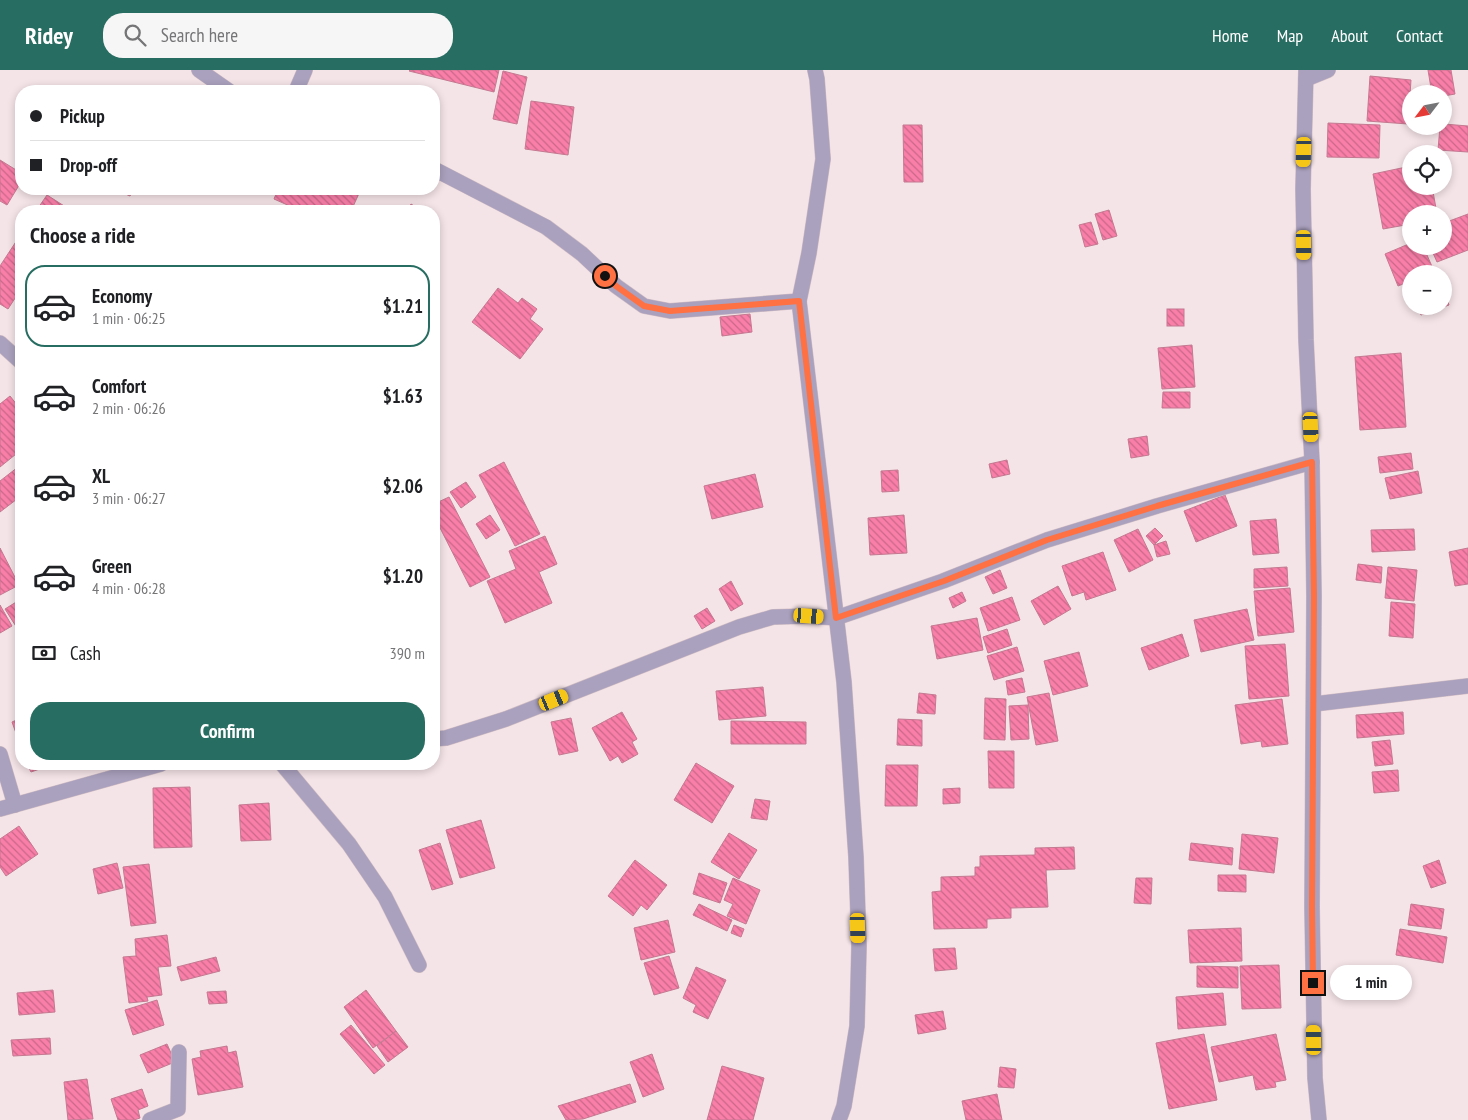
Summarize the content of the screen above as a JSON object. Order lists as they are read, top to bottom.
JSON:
{
  "north": "bottom left",
  "page": {
    "header": "Ridey",
    "search": "Search here",
    "nav": [
      "Home",
      "Map",
      "About",
      "Contact"
    ],
    "map_buttons": ["+", "−"],
    "banner": ["Pickup", "Drop-off"],
    "heading": "Choose a ride",
    "list": [
      {
        "name": "Economy",
        "note": "1 min · 06:25",
        "value": "$1.21"
      },
      {
        "name": "Comfort",
        "note": "2 min · 06:26",
        "value": "$1.63"
      },
      {
        "name": "XL",
        "note": "3 min · 06:27",
        "value": "$2.06"
      },
      {
        "name": "Green",
        "note": "4 min · 06:28",
        "value": "$1.20"
      }
    ],
    "pay": ["Cash", "390 m"],
    "buttons": "Confirm",
    "bubble": "1 min"
  }
}
